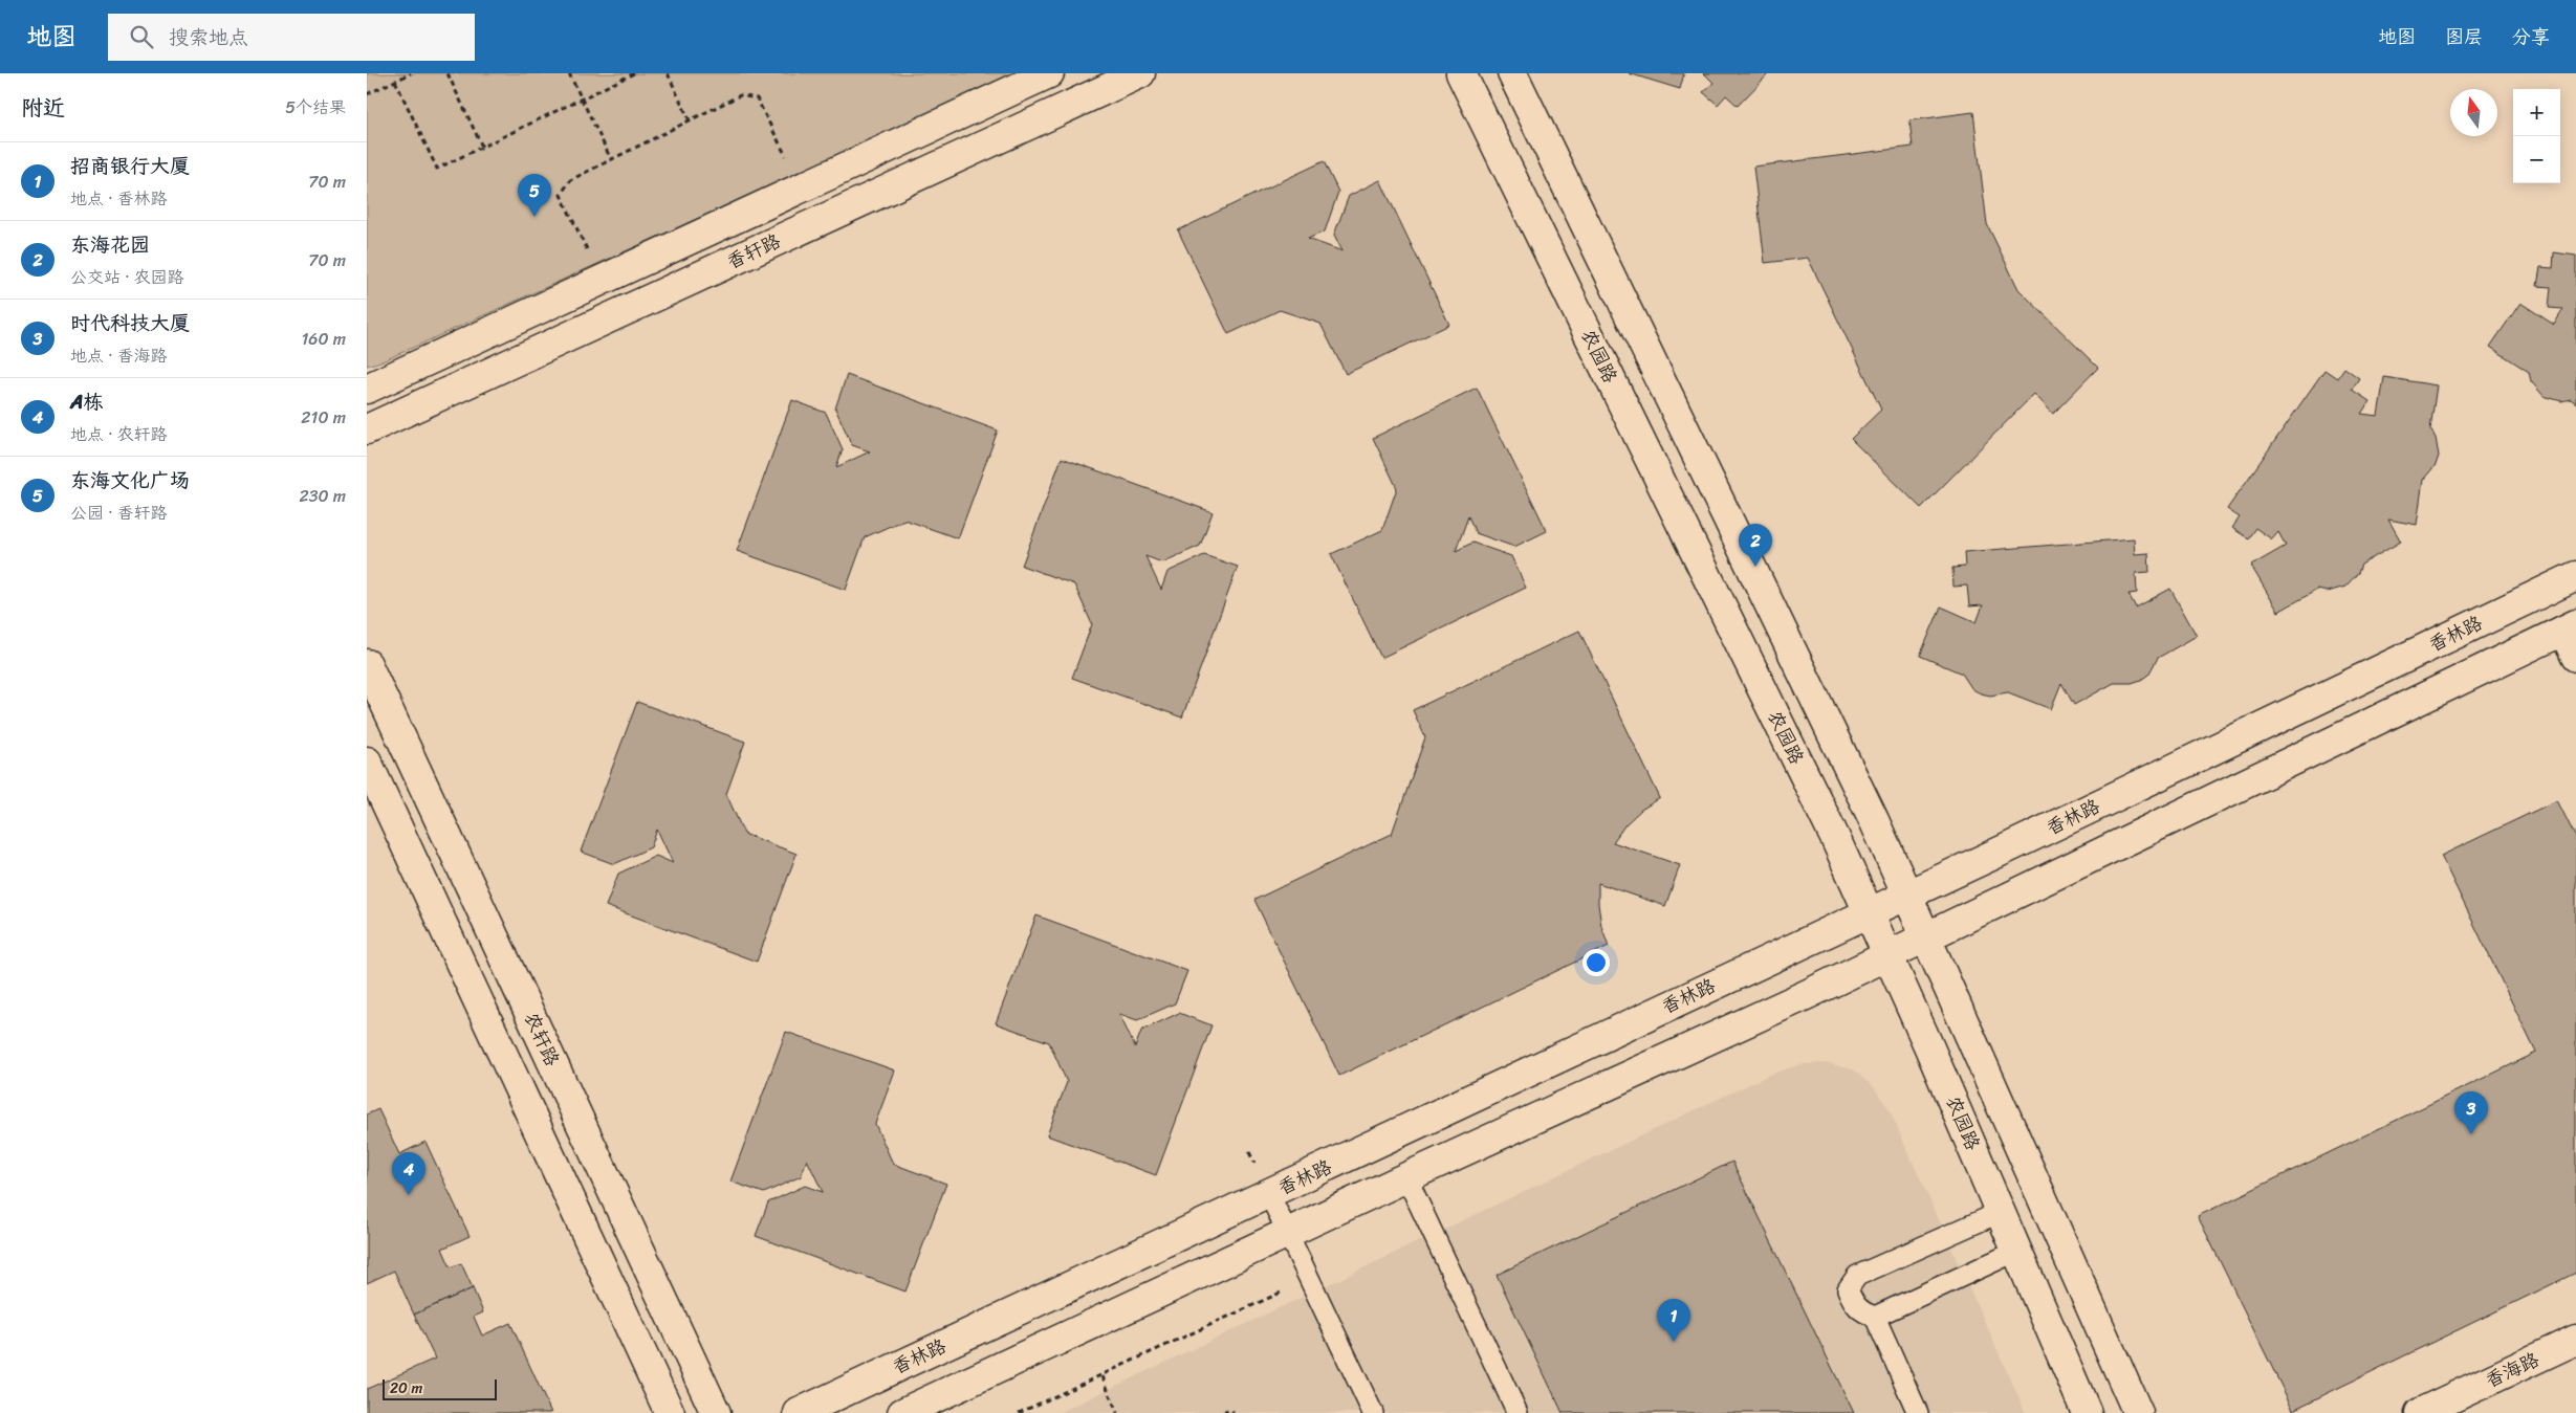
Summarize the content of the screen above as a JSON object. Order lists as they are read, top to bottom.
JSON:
{
  "streets": {
    "street": [
      "香轩路",
      "农园路",
      "香林路",
      "农轩路",
      "香海路"
    ]
  },
  "crossings": [
    ["农园路", "香林路"]
  ],
  "scale_bar": "20 m",
  "north": "top",
  "page": {
    "header": "地图",
    "search": "搜索地点",
    "nav": ["地图", "图层", "分享"],
    "heading": ["附近", "5个结果"],
    "map_buttons": ["+", "−"],
    "list": [
      {
        "mark": "1",
        "name": "招商银行大厦",
        "note": "地点 · 香林路",
        "value": "70 m"
      },
      {
        "mark": "2",
        "name": "东海花园",
        "note": "公交站 · 农园路",
        "value": "70 m"
      },
      {
        "mark": "3",
        "name": "时代科技大厦",
        "note": "地点 · 香海路",
        "value": "160 m"
      },
      {
        "mark": "4",
        "name": "A栋",
        "note": "地点 · 农轩路",
        "value": "210 m"
      },
      {
        "mark": "5",
        "name": "东海文化广场",
        "note": "公园 · 香轩路",
        "value": "230 m"
      }
    ],
    "pins": [
      "5",
      "2",
      "3",
      "4",
      "1"
    ],
    "scale": "20 m"
  }
}
